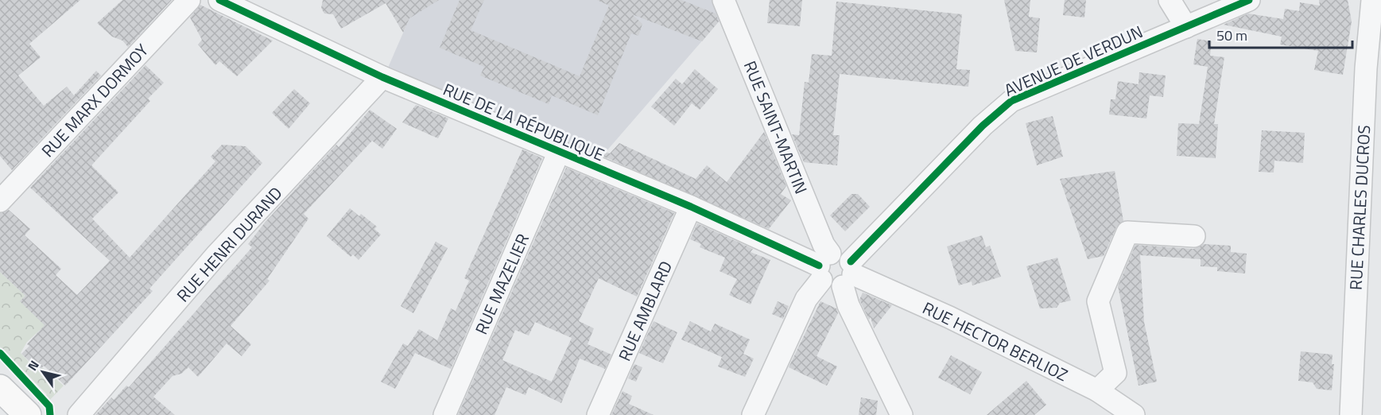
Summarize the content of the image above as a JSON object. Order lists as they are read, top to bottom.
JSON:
{
  "streets": {
    "street": [
      "AVENUE DE VERDUN",
      "RUE MARX DORMOY",
      "RUE DE LA RÉPUBLIQUE",
      "RUE SAINT-MARTIN",
      "RUE CHARLES DUCROS",
      "RUE HENRI DURAND",
      "RUE MAZELIER",
      "RUE AMBLARD",
      "RUE HECTOR BERLIOZ"
    ]
  },
  "crossings": [
    ["AVENUE DE VERDUN", "RUE HECTOR BERLIOZ"],
    ["RUE DE LA RÉPUBLIQUE", "RUE SAINT-MARTIN"],
    ["RUE DE LA RÉPUBLIQUE", "RUE HENRI DURAND"],
    ["RUE DE LA RÉPUBLIQUE", "RUE MAZELIER"],
    ["RUE DE LA RÉPUBLIQUE", "RUE AMBLARD"]
  ],
  "scale_bar": "50 m",
  "north": "top left"
}
